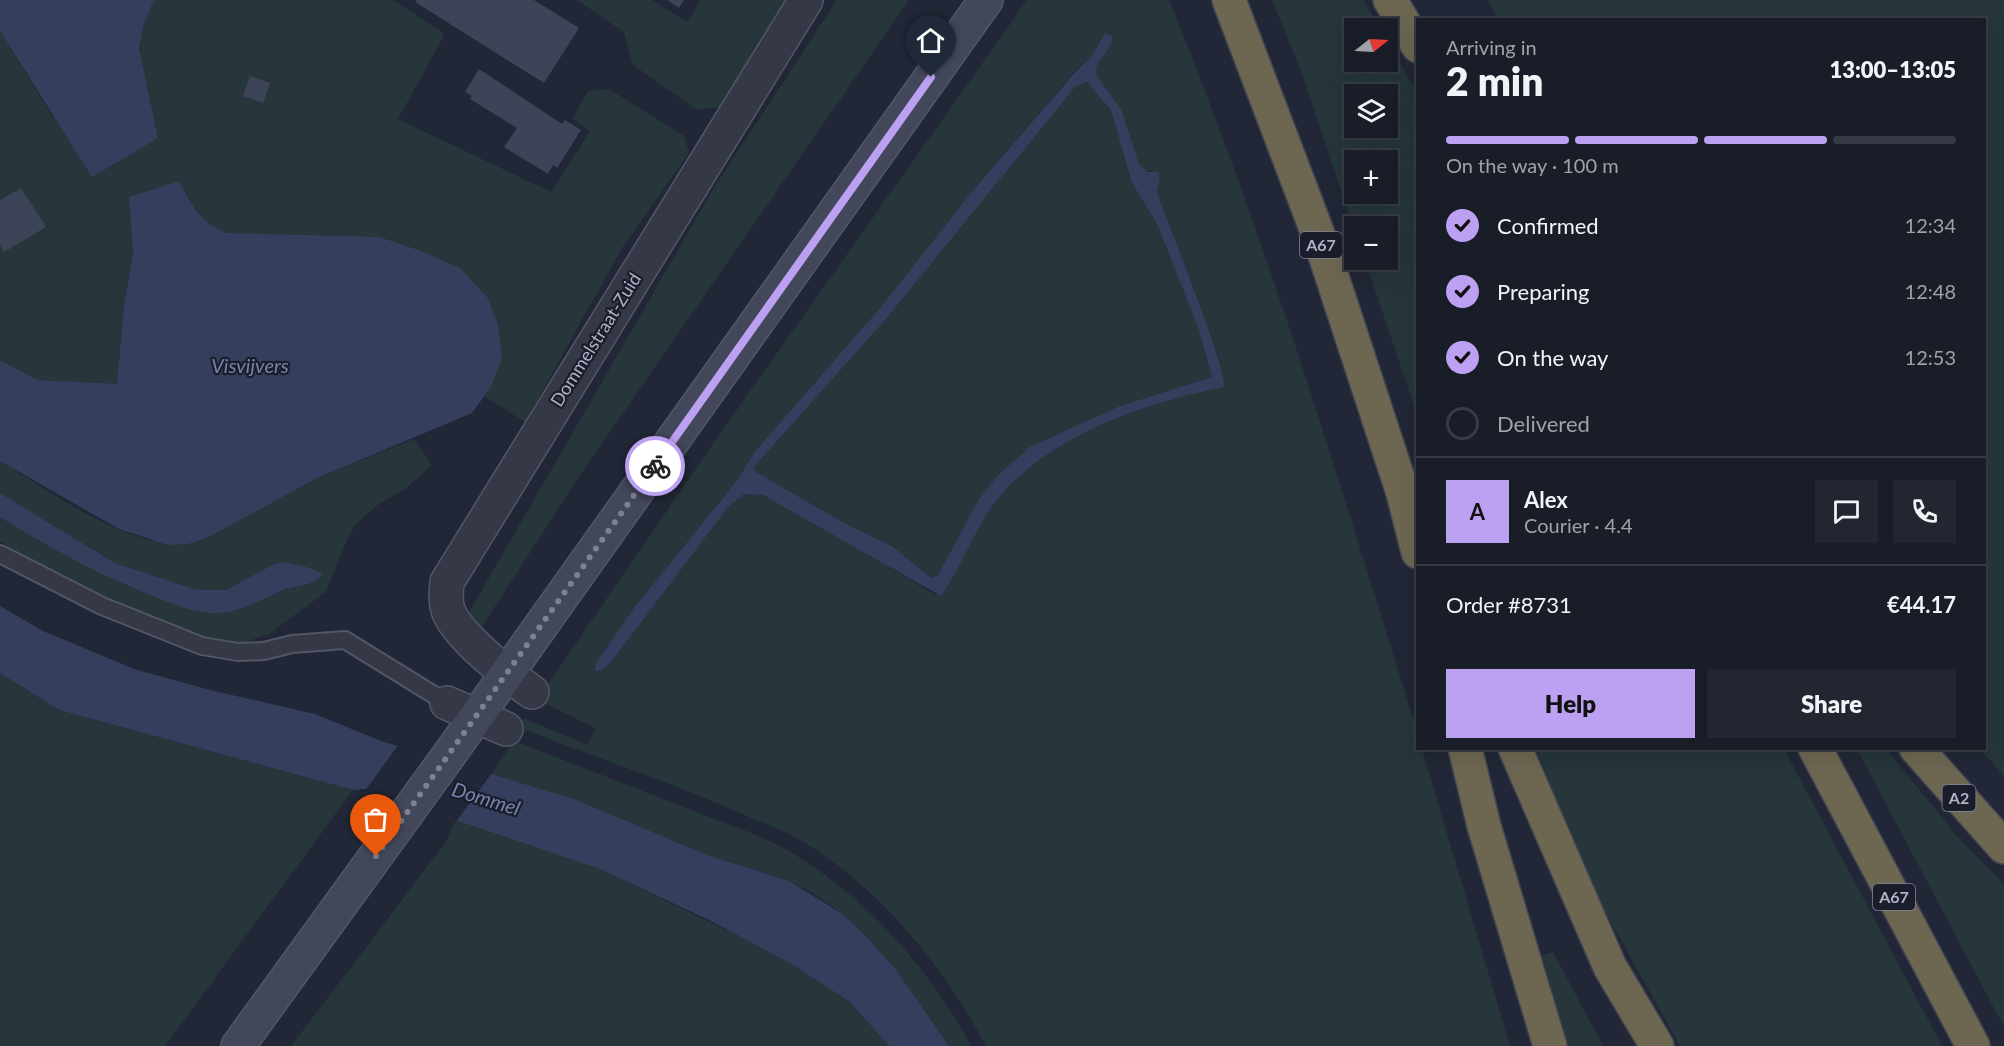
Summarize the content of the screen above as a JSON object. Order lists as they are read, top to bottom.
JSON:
{
  "streets": {
    "highway": ["A67", "A2"],
    "street": ["Dommelstraat-Zuid"]
  },
  "water": ["Visvijvers", "Dommel"],
  "north": "right",
  "page": {
    "map_buttons": ["+", "−"],
    "heading": ["2 min", "Arriving in", "13:00–13:05"],
    "panel": [
      "Alex",
      "Courier · 4.4",
      "Order #8731",
      "€44.17"
    ],
    "bar": "On the way · 100 m",
    "list": [
      ["Confirmed", "12:34"],
      ["Preparing", "12:48"],
      ["On the way", "12:53"],
      "Delivered"
    ],
    "round": "A",
    "buttons": ["Help", "Share"]
  }
}
